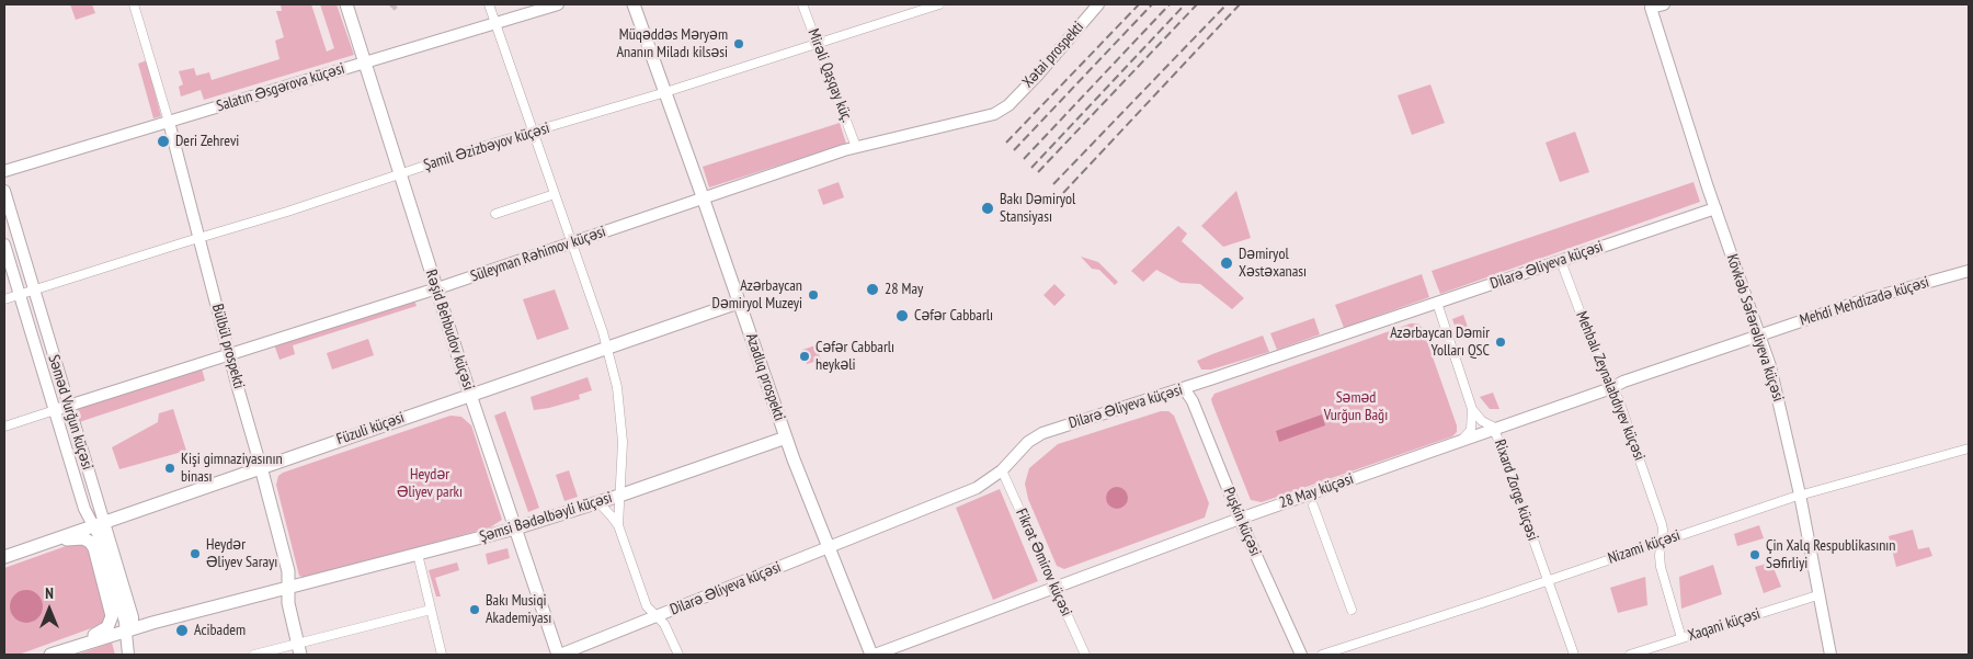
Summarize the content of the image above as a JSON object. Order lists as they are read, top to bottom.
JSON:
{
  "streets": {
    "main road": [
      "Xətai prospekti",
      "Salatın Əsgərova küçəsi",
      "Süleyman Rəhimov küçəsi",
      "Dilarə Əliyeva küçəsi",
      "Mehdi Mehdizadə küçəsi",
      "Kövkəb Səfərəliyeva küçəsi",
      "Rəşid Behbudov küçəsi",
      "Bülbül prospekti",
      "Azadlıq prospekti",
      "Səməd Vurğun küçəsi",
      "Füzuli küçəsi",
      "28 May küçəsi",
      "Şəmsi Bədəlbəyli küçəsi",
      "Puşkin küçəsi"
    ],
    "street": [
      "Mirəli Qaşqay küç.",
      "Şamil Əzizbəyov küçəsi",
      "Mehbalı Zeynalabdıyev küçəsi",
      "Rixard Zorge küçəsi",
      "Nizami küçəsi",
      "Fikrət Əmirov küçəsi",
      "Xaqani küçəsi"
    ]
  },
  "crossings": [
    ["Xətai prospekti", "Süleyman Rəhimov küçəsi"],
    ["Mirəli Qaşqay küç.", "Şamil Əzizbəyov küçəsi"],
    ["Mirəli Qaşqay küç.", "Süleyman Rəhimov küçəsi"],
    ["Salatın Əsgərova küçəsi", "Rəşid Behbudov küçəsi"],
    ["Salatın Əsgərova küçəsi", "Bülbül prospekti"],
    ["Şamil Əzizbəyov küçəsi", "Rəşid Behbudov küçəsi"],
    ["Şamil Əzizbəyov küçəsi", "Bülbül prospekti"],
    ["Şamil Əzizbəyov küçəsi", "Azadlıq prospekti"],
    ["Şamil Əzizbəyov küçəsi", "Səməd Vurğun küçəsi"],
    ["Süleyman Rəhimov küçəsi", "Rəşid Behbudov küçəsi"],
    ["Süleyman Rəhimov küçəsi", "Bülbül prospekti"],
    ["Süleyman Rəhimov küçəsi", "Azadlıq prospekti"],
    ["Süleyman Rəhimov küçəsi", "Səməd Vurğun küçəsi"],
    ["Dilarə Əliyeva küçəsi", "Kövkəb Səfərəliyeva küçəsi"],
    ["Dilarə Əliyeva küçəsi", "Rəşid Behbudov küçəsi"],
    ["Dilarə Əliyeva küçəsi", "Azadlıq prospekti"],
    ["Dilarə Əliyeva küçəsi", "Mehbalı Zeynalabdıyev küçəsi"],
    ["Dilarə Əliyeva küçəsi", "Puşkin küçəsi"],
    ["Dilarə Əliyeva küçəsi", "Fikrət Əmirov küçəsi"],
    ["Mehdi Mehdizadə küçəsi", "Kövkəb Səfərəliyeva küçəsi"],
    ["Mehdi Mehdizadə küçəsi", "28 May küçəsi"],
    ["Kövkəb Səfərəliyeva küçəsi", "28 May küçəsi"],
    ["Kövkəb Səfərəliyeva küçəsi", "Nizami küçəsi"],
    ["Kövkəb Səfərəliyeva küçəsi", "Xaqani küçəsi"],
    ["Rəşid Behbudov küçəsi", "Füzuli küçəsi"],
    ["Rəşid Behbudov küçəsi", "Şəmsi Bədəlbəyli küçəsi"],
    ["Bülbül prospekti", "Füzuli küçəsi"],
    ["Bülbül prospekti", "Şəmsi Bədəlbəyli küçəsi"],
    ["Azadlıq prospekti", "Füzuli küçəsi"],
    ["Azadlıq prospekti", "28 May küçəsi"],
    ["Azadlıq prospekti", "Şəmsi Bədəlbəyli küçəsi"],
    ["Mehbalı Zeynalabdıyev küçəsi", "28 May küçəsi"],
    ["Mehbalı Zeynalabdıyev küçəsi", "Nizami küçəsi"],
    ["Mehbalı Zeynalabdıyev küçəsi", "Xaqani küçəsi"],
    ["Səməd Vurğun küçəsi", "Füzuli küçəsi"],
    ["Səməd Vurğun küçəsi", "Şəmsi Bədəlbəyli küçəsi"],
    ["Rixard Zorge küçəsi", "28 May küçəsi"],
    ["Rixard Zorge küçəsi", "Nizami küçəsi"],
    ["28 May küçəsi", "Puşkin küçəsi"],
    ["28 May küçəsi", "Fikrət Əmirov küçəsi"]
  ],
  "parks": ["Səməd Vurğun Bağı", "Heydər Əliyev parkı"],
  "places": [
    "Müqəddəs Məryəm Ananın Miladı kilsəsi",
    "Deri Zehrevi",
    "Bakı Dəmiryol Stansiyası",
    "Dəmiryol Xəstəxanası",
    "28 May",
    "Azərbaycan Dəmiryol Muzeyi",
    "Cəfər Cabbarlı",
    "Azərbaycan Dəmir Yolları QSC",
    "Cəfər Cabbarlı heykəli",
    "Kişi gimnaziyasının binası",
    "Heydər Əliyev Sarayı",
    "Çin Xalq Respublikasının Səfirliyi",
    "Bakı Musiqi Akademiyası",
    "Acibadem"
  ],
  "north": "top"
}
